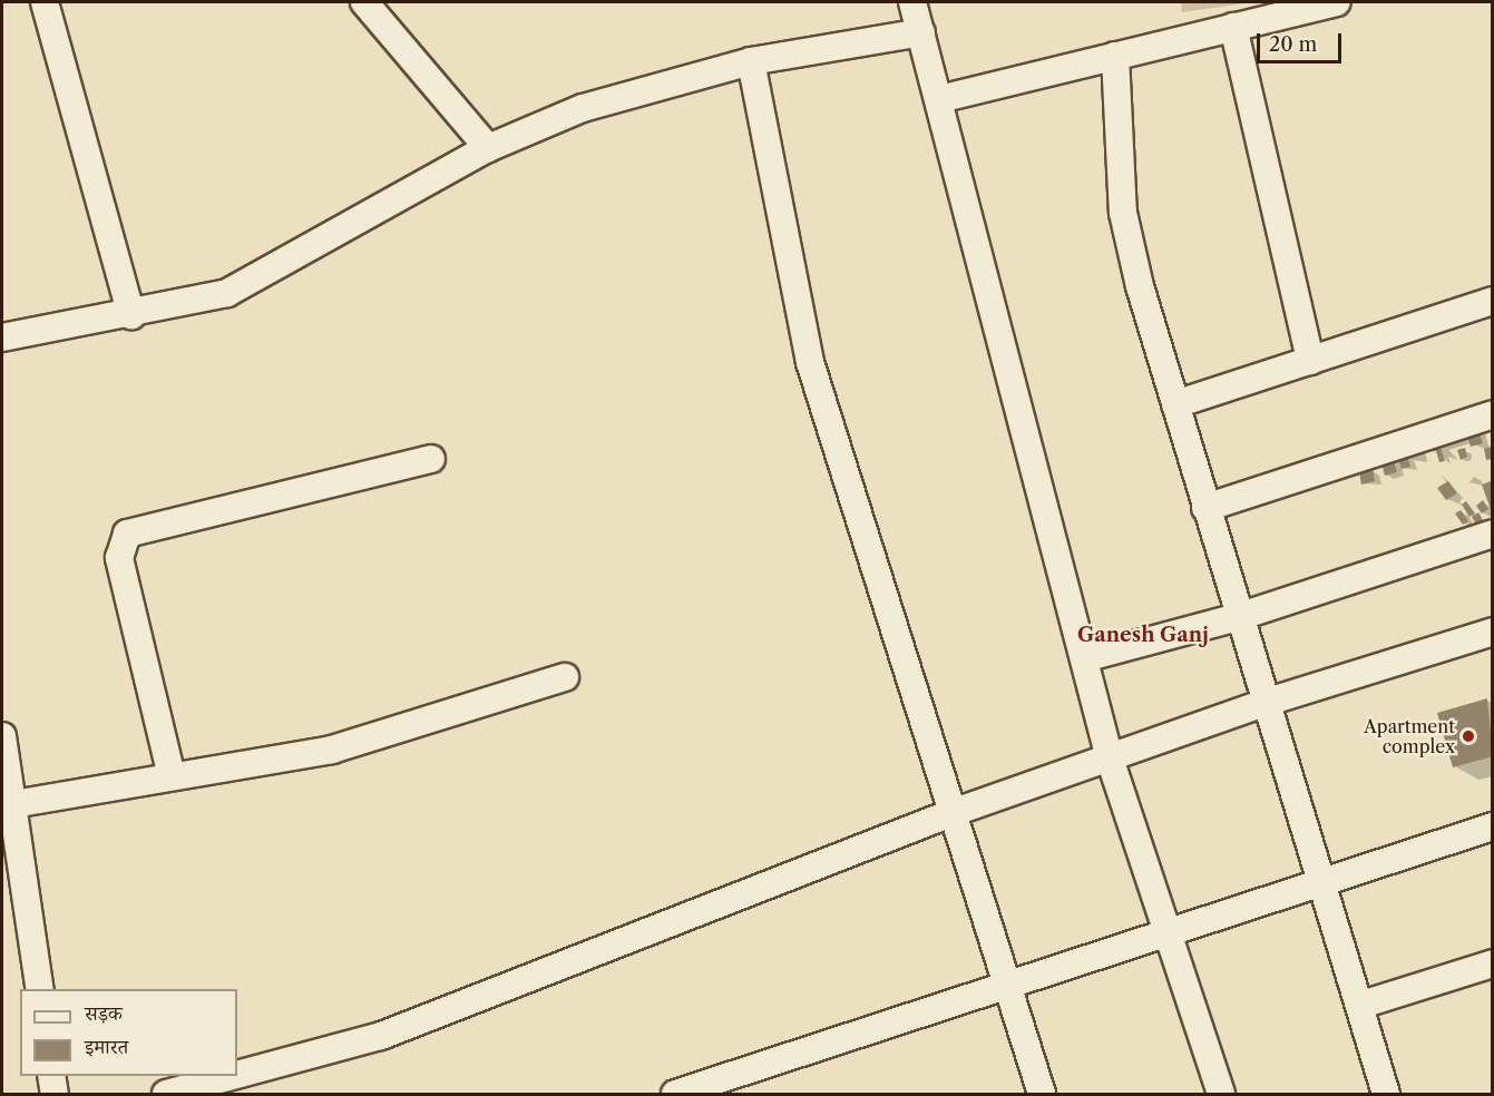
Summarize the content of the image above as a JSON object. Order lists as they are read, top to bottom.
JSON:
{
  "districts": ["Ganesh Ganj"],
  "places": ["Apartment complex"],
  "legend": ["सड़क", "इमारत"],
  "scale_bar": "20 m"
}
